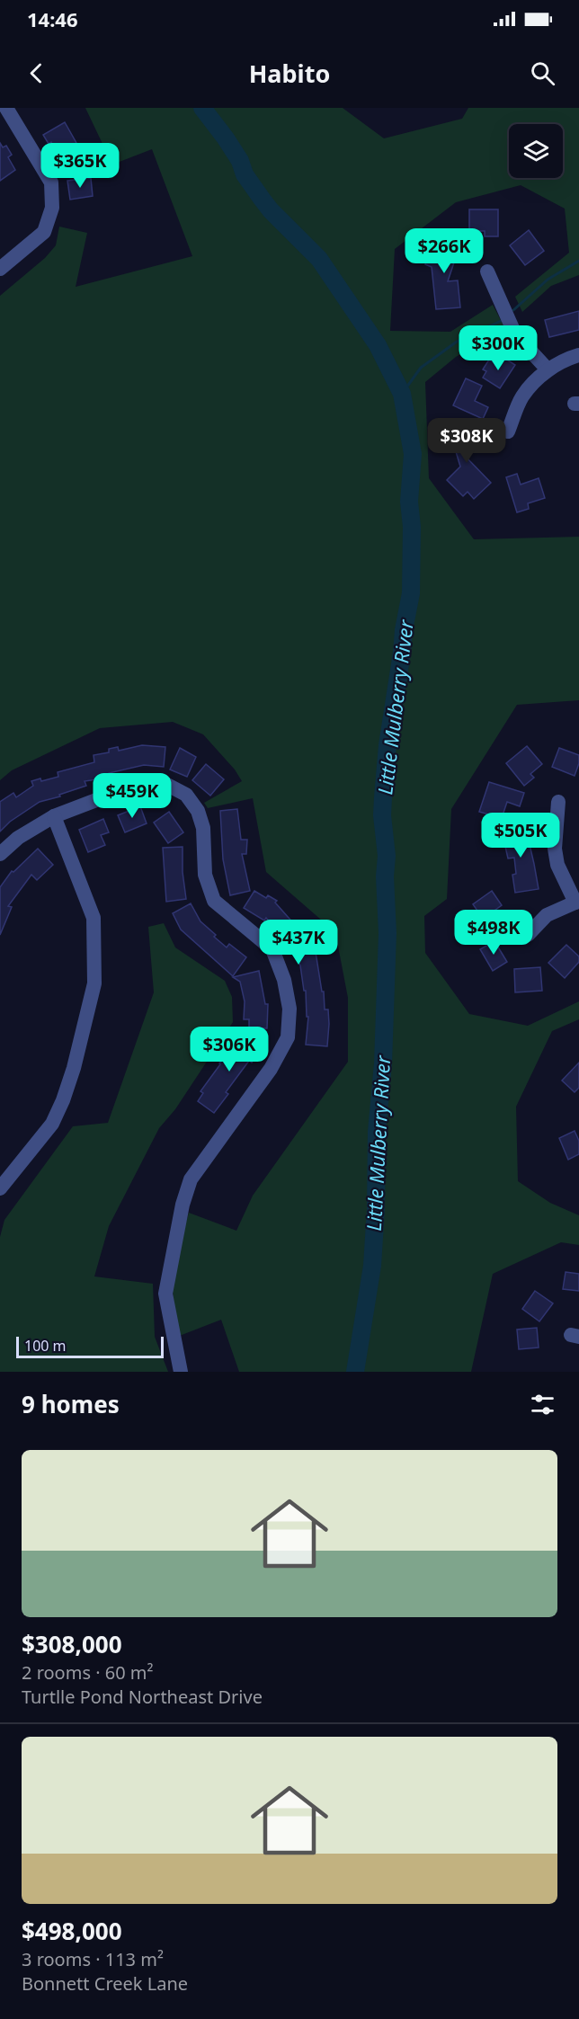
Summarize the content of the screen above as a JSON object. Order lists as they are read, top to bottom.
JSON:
{
  "water": ["Little Mulberry River"],
  "scale_bar": "100 m",
  "page": {
    "status": "14:46",
    "header": "Habito",
    "price": [
      "$365K",
      "$266K",
      "$300K",
      "$308K",
      "$459K",
      "$505K",
      "$498K",
      "$437K",
      "$306K"
    ],
    "scale": "100 m",
    "heading": "9 homes",
    "list": [
      {
        "name": "$308,000",
        "note": "2 rooms · 60 m² · Turtlle Pond Northeast Drive"
      },
      {
        "name": "$498,000",
        "note": "3 rooms · 113 m² · Bonnett Creek Lane"
      }
    ]
  }
}
